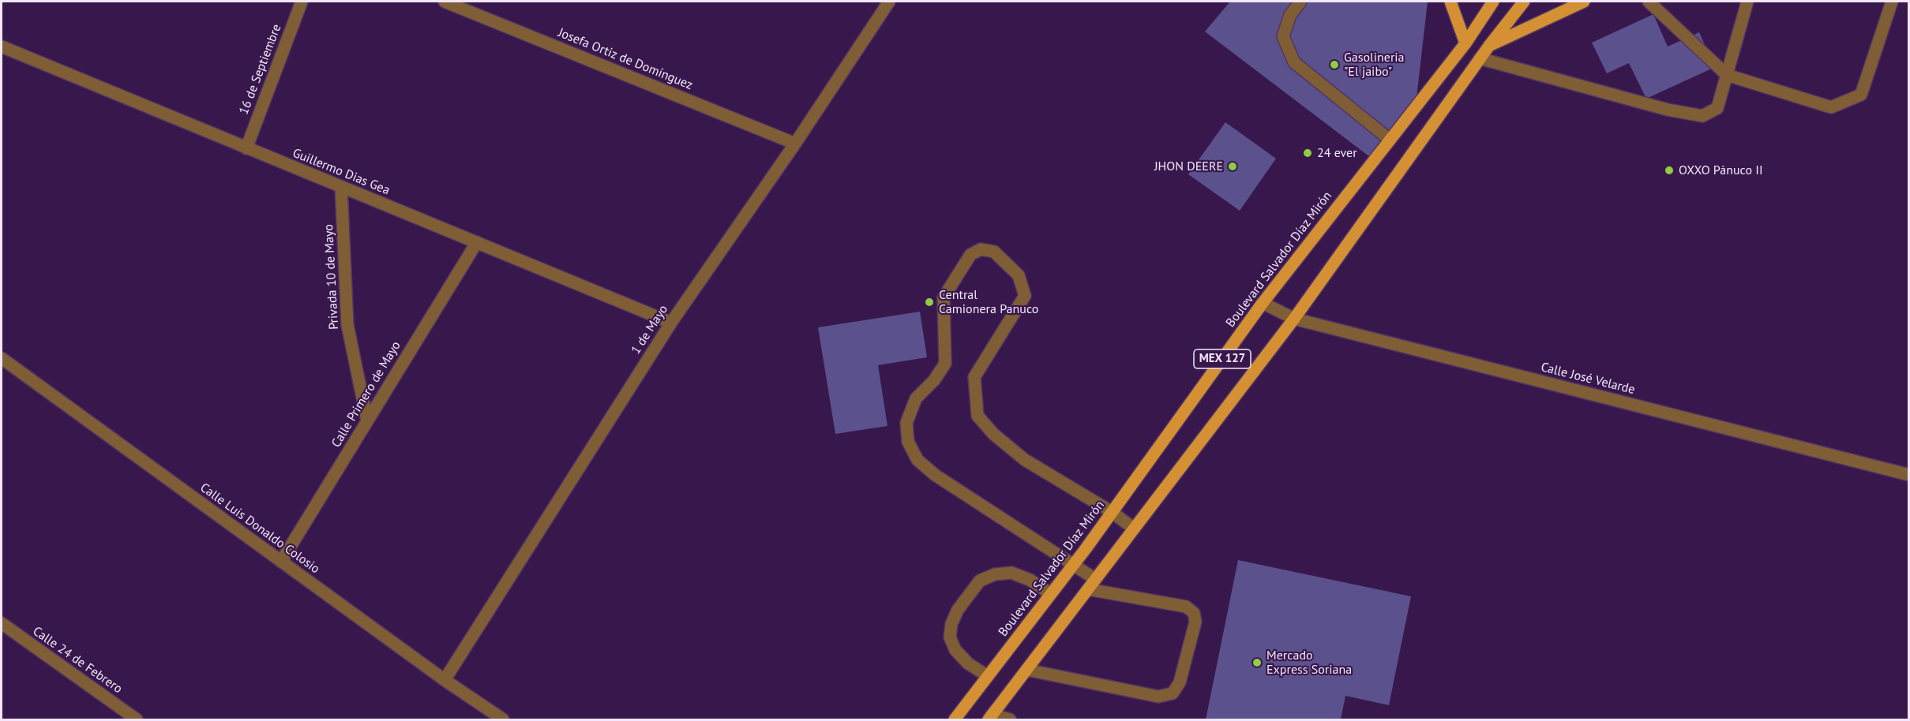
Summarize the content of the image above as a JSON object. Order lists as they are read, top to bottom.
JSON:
{
  "streets": {
    "main road": ["Boulevard Salvador Díaz Mirón", "MEX 127"],
    "street": [
      "Josefa Ortiz de Domínguez",
      "16 de Septiembre",
      "Guillermo Dias Gea",
      "Privada 10 de Mayo",
      "1 de Mayo",
      "Calle José Velarde",
      "Calle Primero de Mayo",
      "Calle Luis Donaldo Colosio",
      "Calle 24 de Febrero"
    ]
  },
  "crossings": [
    ["Josefa Ortiz de Domínguez", "1 de Mayo"],
    ["16 de Septiembre", "Guillermo Dias Gea"],
    ["Guillermo Dias Gea", "Privada 10 de Mayo"],
    ["Guillermo Dias Gea", "1 de Mayo"],
    ["Guillermo Dias Gea", "Calle Primero de Mayo"],
    ["Boulevard Salvador Díaz Mirón", "Calle José Velarde"],
    ["Privada 10 de Mayo", "Calle Primero de Mayo"],
    ["1 de Mayo", "Calle Luis Donaldo Colosio"],
    ["MEX 127", "Calle José Velarde"],
    ["Calle Primero de Mayo", "Calle Luis Donaldo Colosio"]
  ],
  "places": [
    "Gasolineria \"El jaibo\"",
    "24 ever",
    "JHON DEERE",
    "OXXO Pánuco II",
    "Central Camionera Panuco",
    "Mercado Express Soriana"
  ]
}
